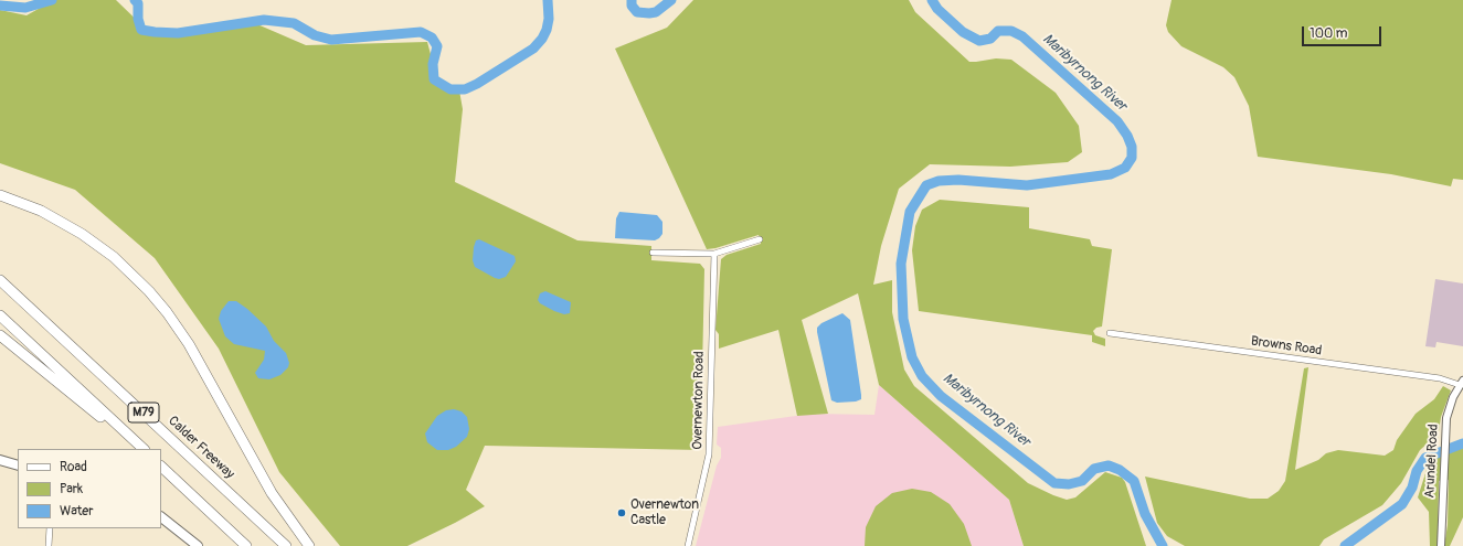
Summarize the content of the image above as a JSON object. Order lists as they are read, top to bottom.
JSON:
{
  "streets": {
    "highway": ["M79", "Calder Freeway"],
    "street": ["Browns Road", "Overnewton Road", "Arundel Road"]
  },
  "crossings": [
    ["Browns Road", "Arundel Road"]
  ],
  "water": ["Maribyrnong River"],
  "places": ["Overnewton Castle"],
  "legend": ["Road", "Park", "Water"],
  "scale_bar": "100 m"
}
